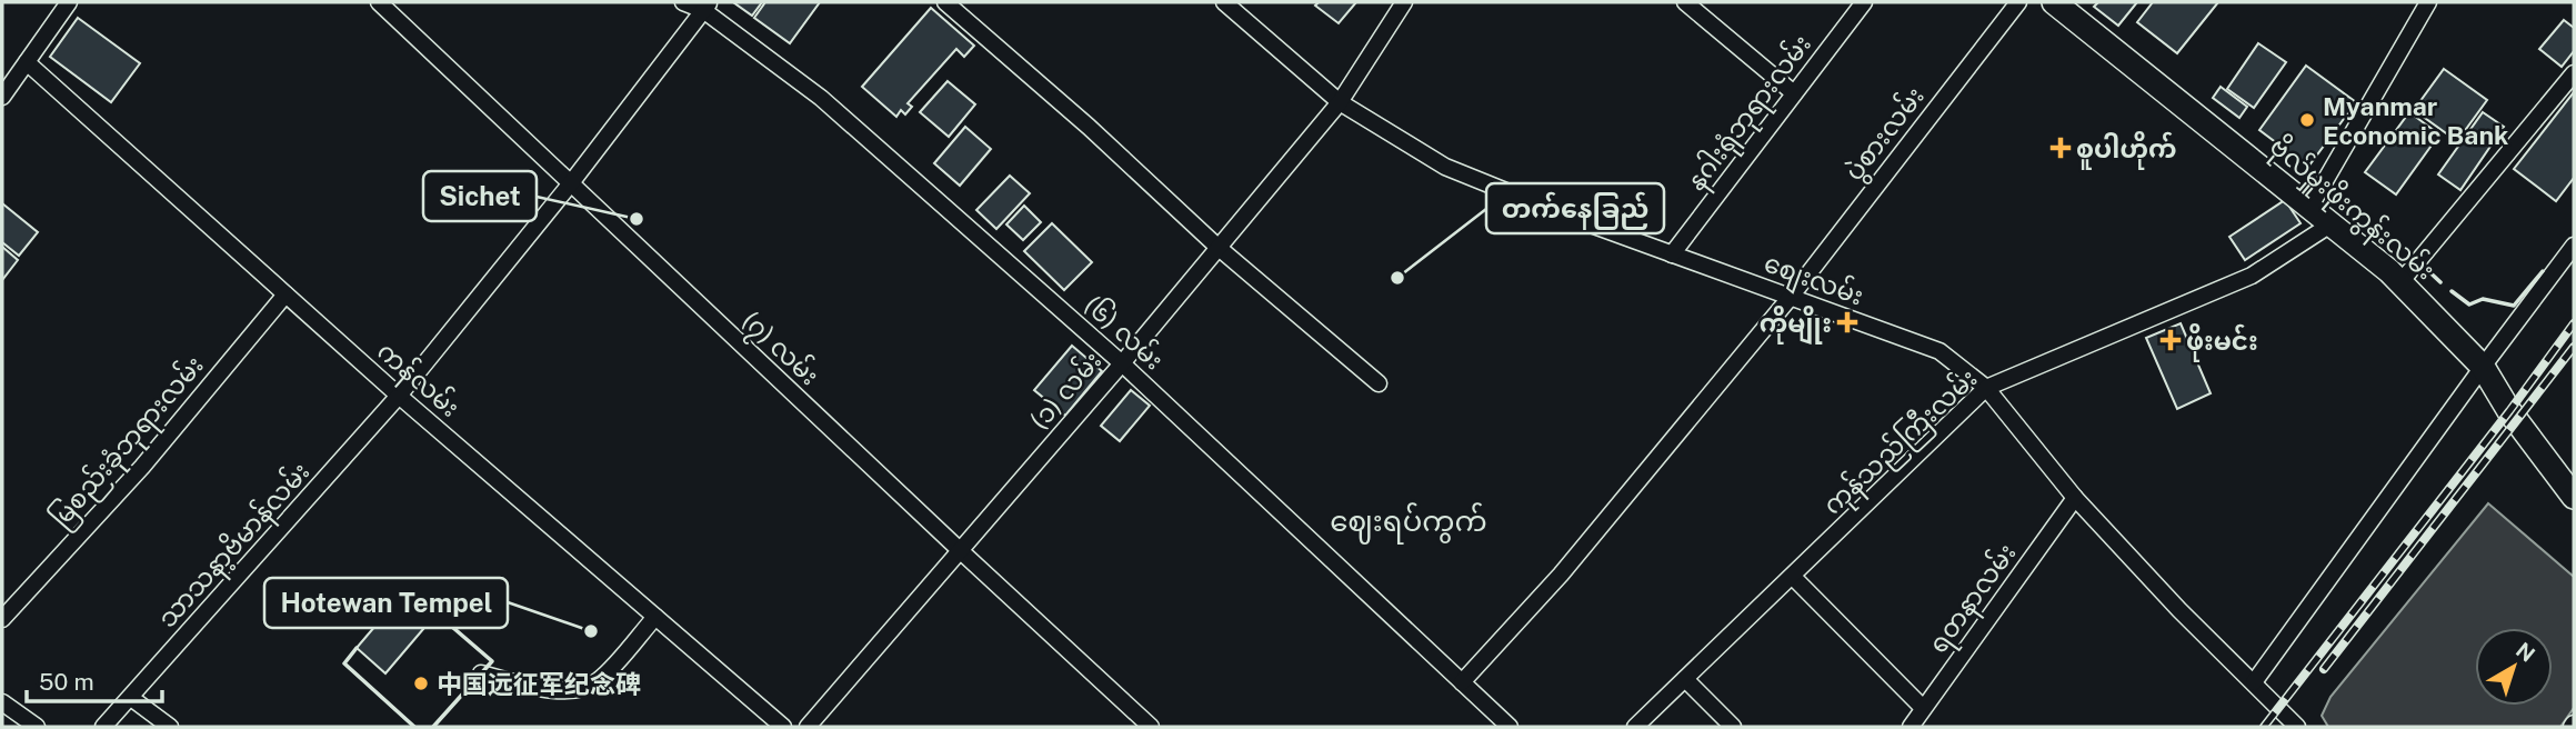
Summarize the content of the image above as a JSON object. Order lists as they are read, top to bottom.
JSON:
{
  "streets": {
    "street": [
      "နဂါးရုံဘုရားလမ်း",
      "ပွဲစားလမ်း",
      "ဗိုလ်မှူးဖိုးကွန်းလမ်း",
      "စျေးလမ်း",
      "(၆) လမ်း",
      "(၇) လမ်း",
      "ကန်လမ်း",
      "(၁) လမ်း",
      "မြစည်းခုံဘုရားလမ်း",
      "ကုန်သည်ကြီးလမ်း",
      "သာသနာ့ဗိမာန်လမ်း",
      "ရတနာလမ်း"
    ]
  },
  "crossings": [
    ["နဂါးရုံဘုရားလမ်း", "စျေးလမ်း"],
    ["ပွဲစားလမ်း", "စျေးလမ်း"],
    ["ပွဲစားလမ်း", "(၆) လမ်း"],
    ["ဗိုလ်မှူးဖိုးကွန်းလမ်း", "ကုန်သည်ကြီးလမ်း"],
    ["စျေးလမ်း", "(၁) လမ်း"],
    ["စျေးလမ်း", "ကုန်သည်ကြီးလမ်း"],
    ["စျေးလမ်း", "ရတနာလမ်း"],
    ["(၆) လမ်း", "(၁) လမ်း"],
    ["(၆) လမ်း", "သာသနာ့ဗိမာန်လမ်း"],
    ["(၇) လမ်း", "(၁) လမ်း"],
    ["(၇) လမ်း", "သာသနာ့ဗိမာန်လမ်း"],
    ["ကန်လမ်း", "မြစည်းခုံဘုရားလမ်း"],
    ["ကန်လမ်း", "သာသနာ့ဗိမာန်လမ်း"]
  ],
  "districts": ["ဈေးရပ်ကွက်"],
  "places": {
    "other": [
      "Myanmar Economic Bank",
      "Sichet",
      "တက်နေခြည်",
      "Hotewan Tempel",
      "中国远征军纪念碑"
    ],
    "health": ["စူပါဟိုက်", "ကိုမျိုး", "ဖိုးမင်း"]
  },
  "scale_bar": "50 m",
  "north": "top right"
}
